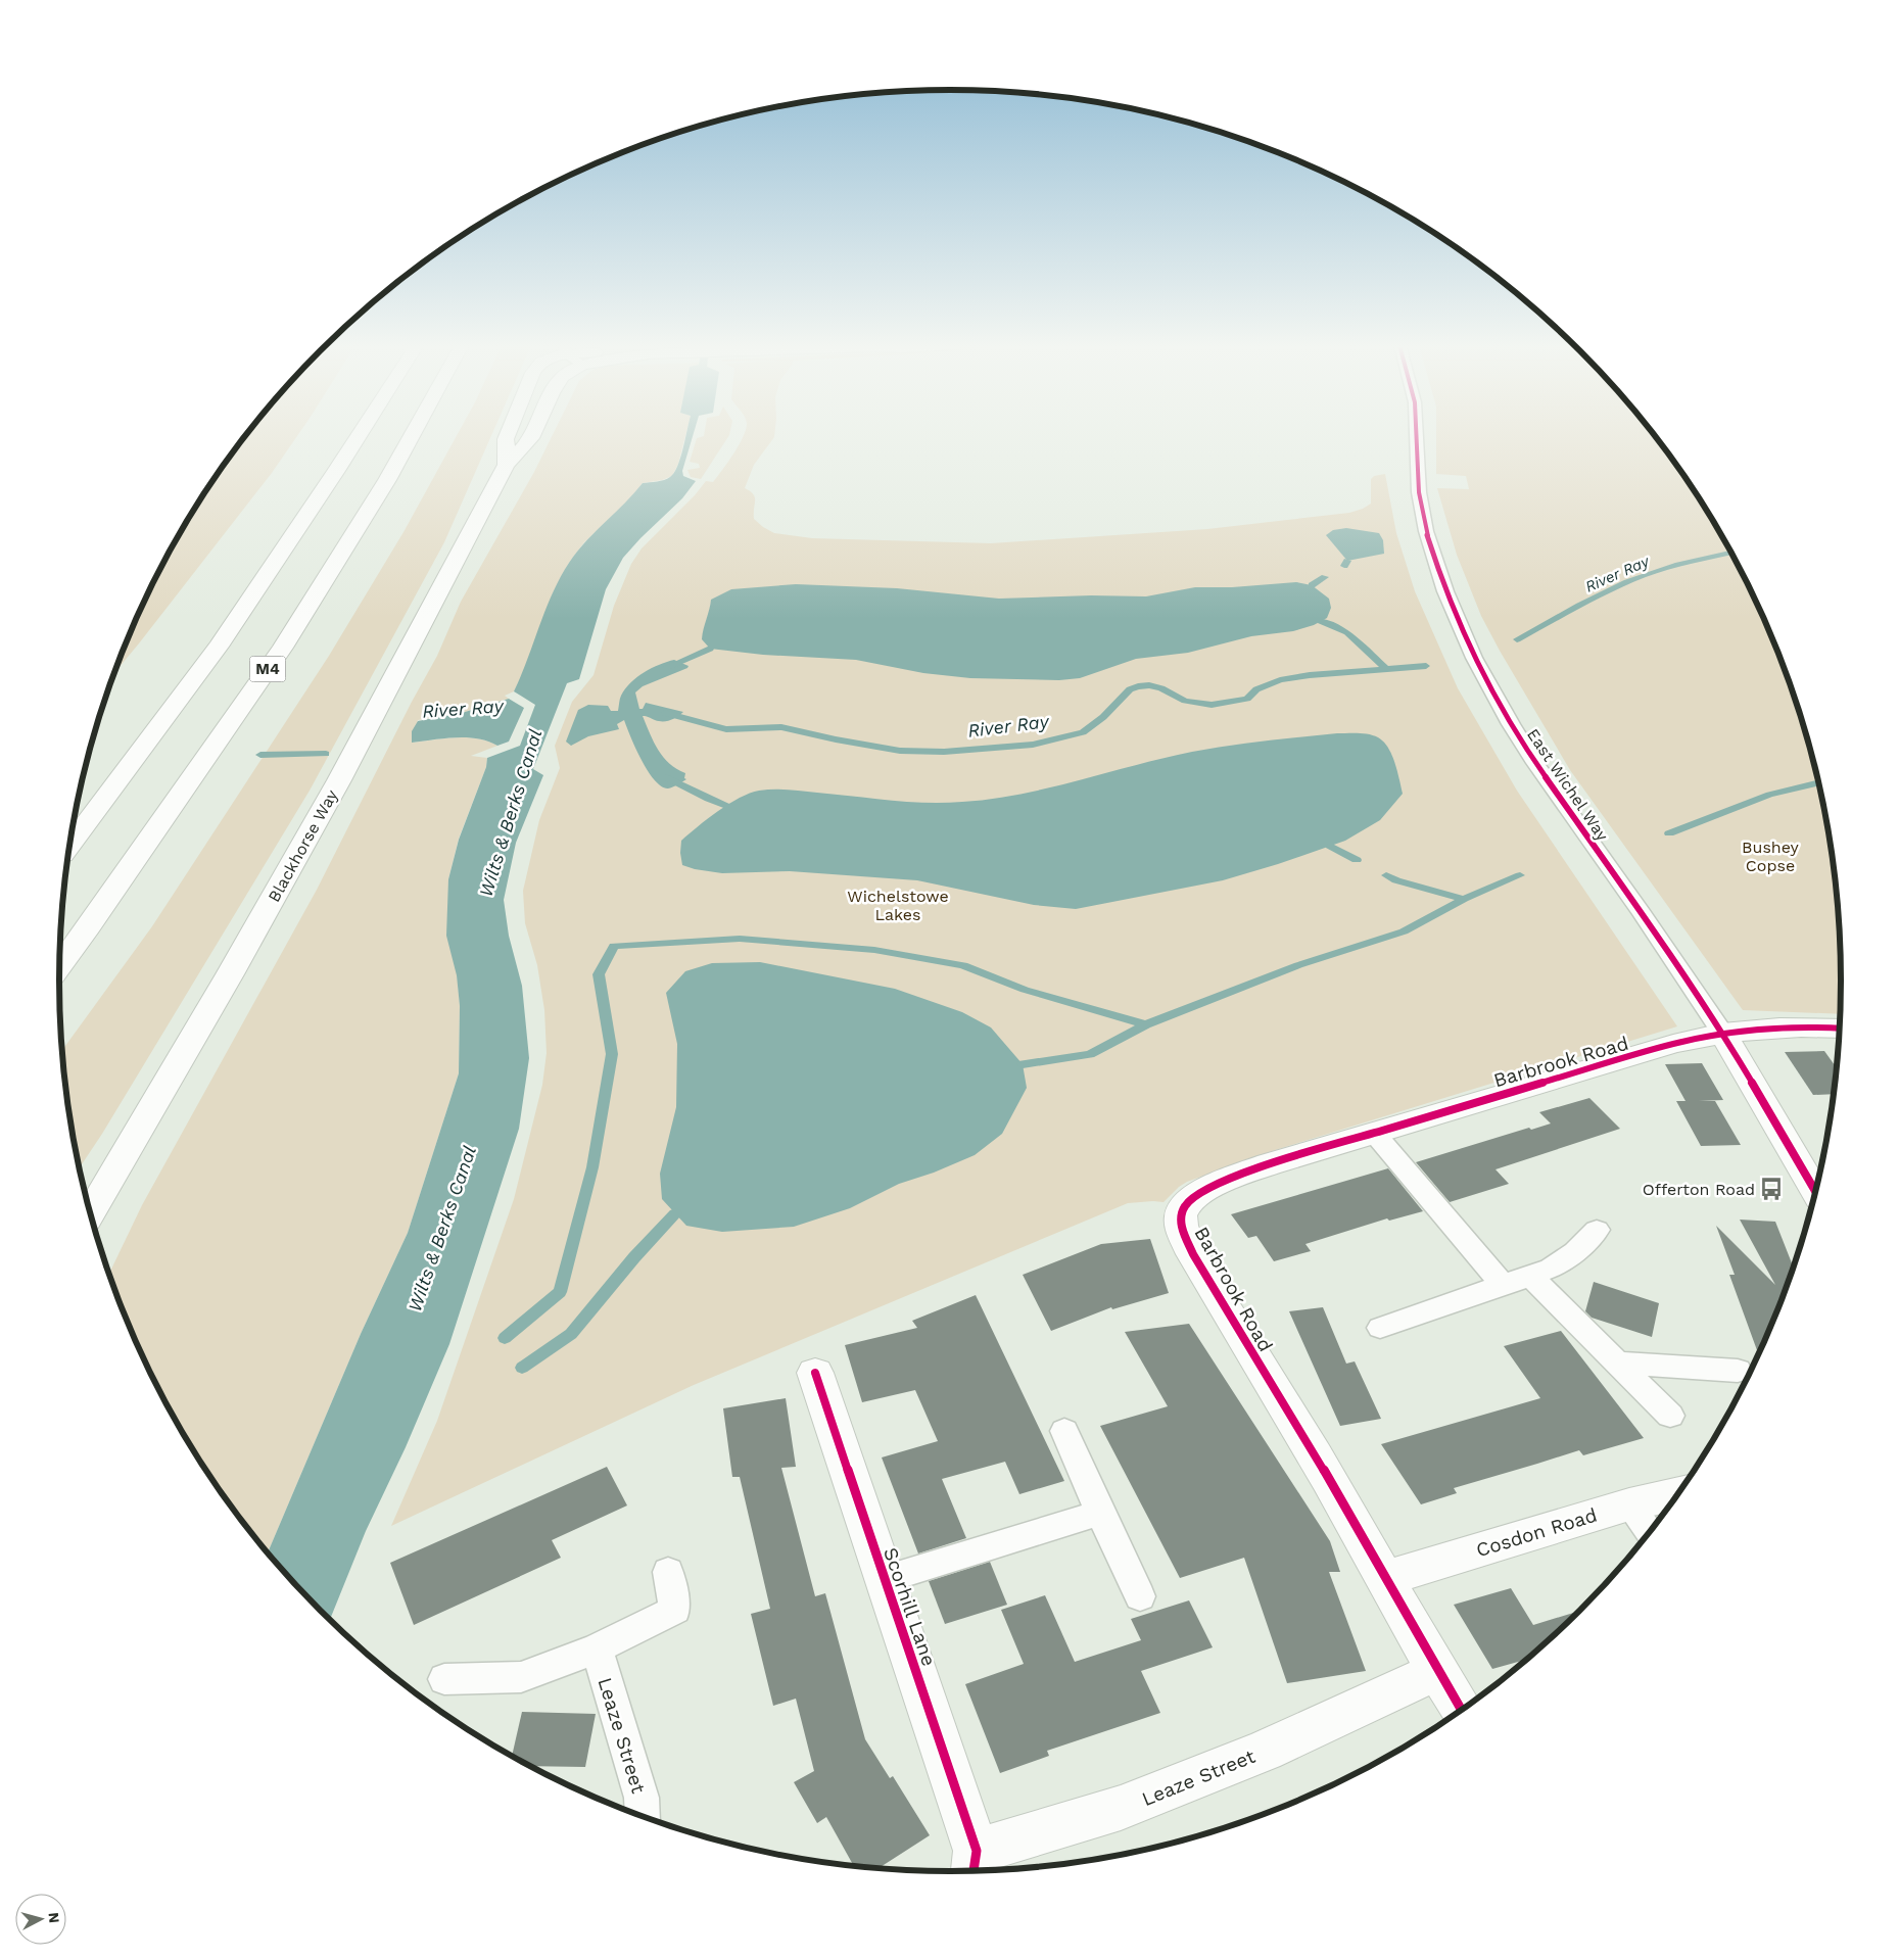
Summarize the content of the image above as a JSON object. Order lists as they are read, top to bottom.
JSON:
{
  "streets": {
    "main road": [
      "M4",
      "East Wichel Way",
      "Blackhorse Way",
      "Barbrook Road",
      "Cosdon Road",
      "Scorhill Lane",
      "Leaze Street"
    ]
  },
  "crossings": [
    ["East Wichel Way", "Barbrook Road"],
    ["Barbrook Road", "Cosdon Road"],
    ["Barbrook Road", "Leaze Street"],
    ["Scorhill Lane", "Leaze Street"]
  ],
  "water": ["River Ray", "Wilts & Berks Canal"],
  "parks": ["Bushey Copse", "Wichelstowe Lakes"],
  "places": {
    "bus stop": ["Offerton Road"]
  },
  "north": "right"
}
